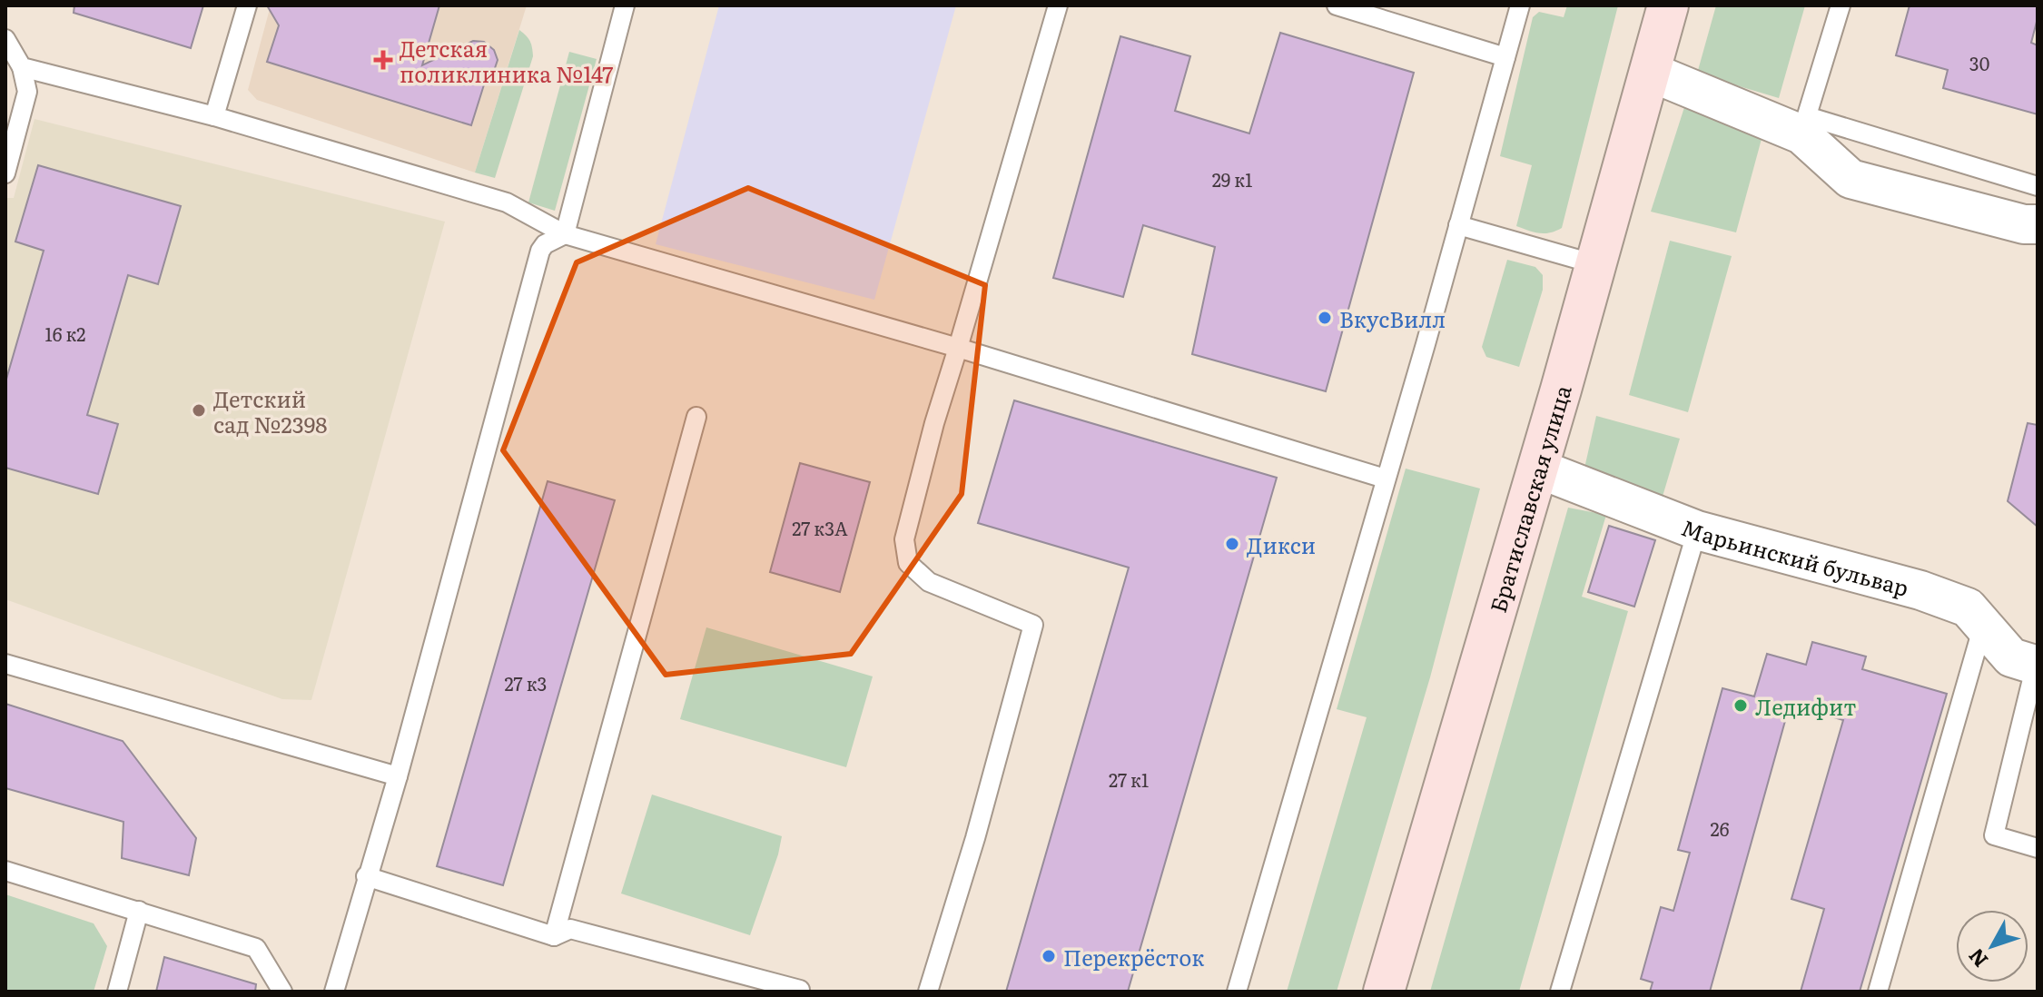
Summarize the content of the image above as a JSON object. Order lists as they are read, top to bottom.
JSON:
{
  "streets": {
    "main road": ["Братиславская улица"],
    "street": ["Марьинский бульвар"]
  },
  "crossings": [
    ["Братиславская улица", "Марьинский бульвар"]
  ],
  "places": {
    "health": ["Детская поликлиника №147"],
    "other": [
      "ВкусВилл",
      "Детский сад №2398",
      "Дикси",
      "Ледифит",
      "Перекрёсток"
    ]
  },
  "house_numbers": [
    "30",
    "29 к1",
    "16 к2",
    "27 к3А",
    "27 к3",
    "27 к1",
    "26"
  ],
  "north": "bottom left"
}
